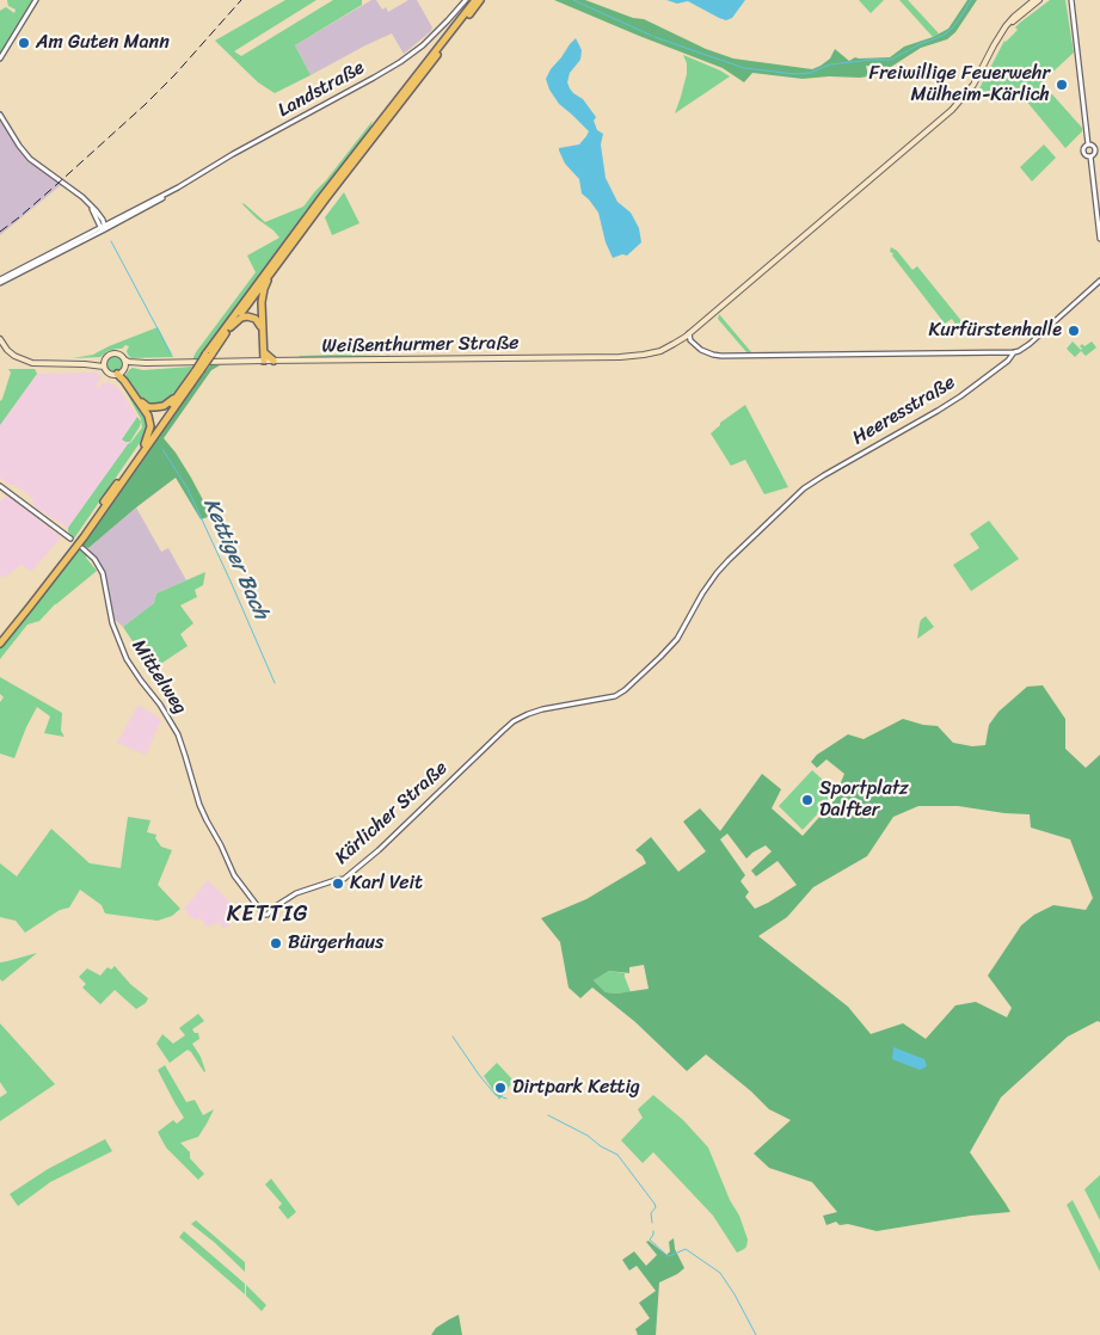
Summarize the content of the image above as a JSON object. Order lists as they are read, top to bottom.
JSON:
{
  "streets": {
    "main road": ["Weißenthurmer Straße"],
    "street": [
      "Landstraße",
      "Heeresstraße",
      "Mittelweg",
      "Kärlicher Straße"
    ]
  },
  "crossings": [
    ["Heeresstraße", "Kärlicher Straße"],
    ["Mittelweg", "Kärlicher Straße"]
  ],
  "districts": ["KETTIG"],
  "water": ["Kettiger Bach"],
  "places": [
    "Am Guten Mann",
    "Freiwillige Feuerwehr Mülheim-Kärlich",
    "Kurfürstenhalle",
    "Sportplatz Dalfter",
    "Karl Veit",
    "Bürgerhaus",
    "Dirtpark Kettig"
  ]
}
